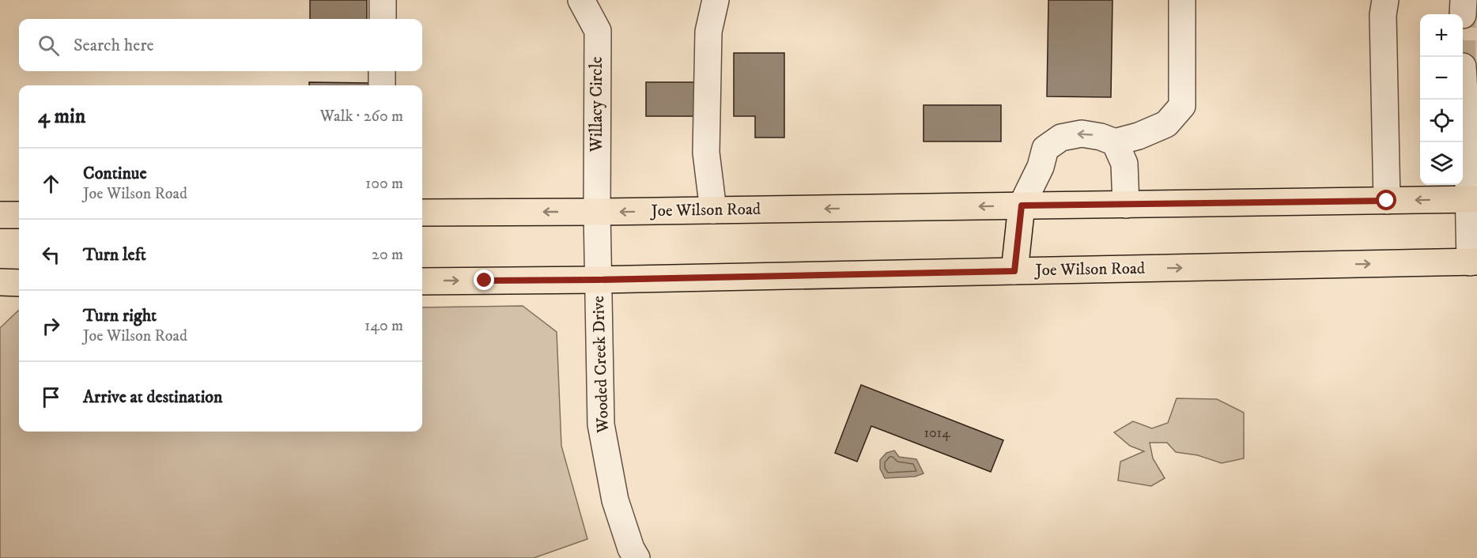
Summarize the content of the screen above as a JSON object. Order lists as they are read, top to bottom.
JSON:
{
  "streets": {
    "main road": ["Joe Wilson Road"],
    "street": ["Willacy Circle", "Wooded Creek Drive"]
  },
  "crossings": [
    ["Willacy Circle", "Joe Wilson Road"],
    ["Willacy Circle", "Wooded Creek Drive"],
    ["Joe Wilson Road", "Wooded Creek Drive"]
  ],
  "house_numbers": ["1014"],
  "page": {
    "map_buttons": ["+", "−"],
    "search": "Search here",
    "heading": ["4 min", "Walk · 260 m"],
    "list": [
      ["Continue", "Joe Wilson Road", "100 m"],
      ["Turn left", "20 m"],
      ["Turn right", "Joe Wilson Road", "140 m"],
      "Arrive at destination"
    ]
  }
}
